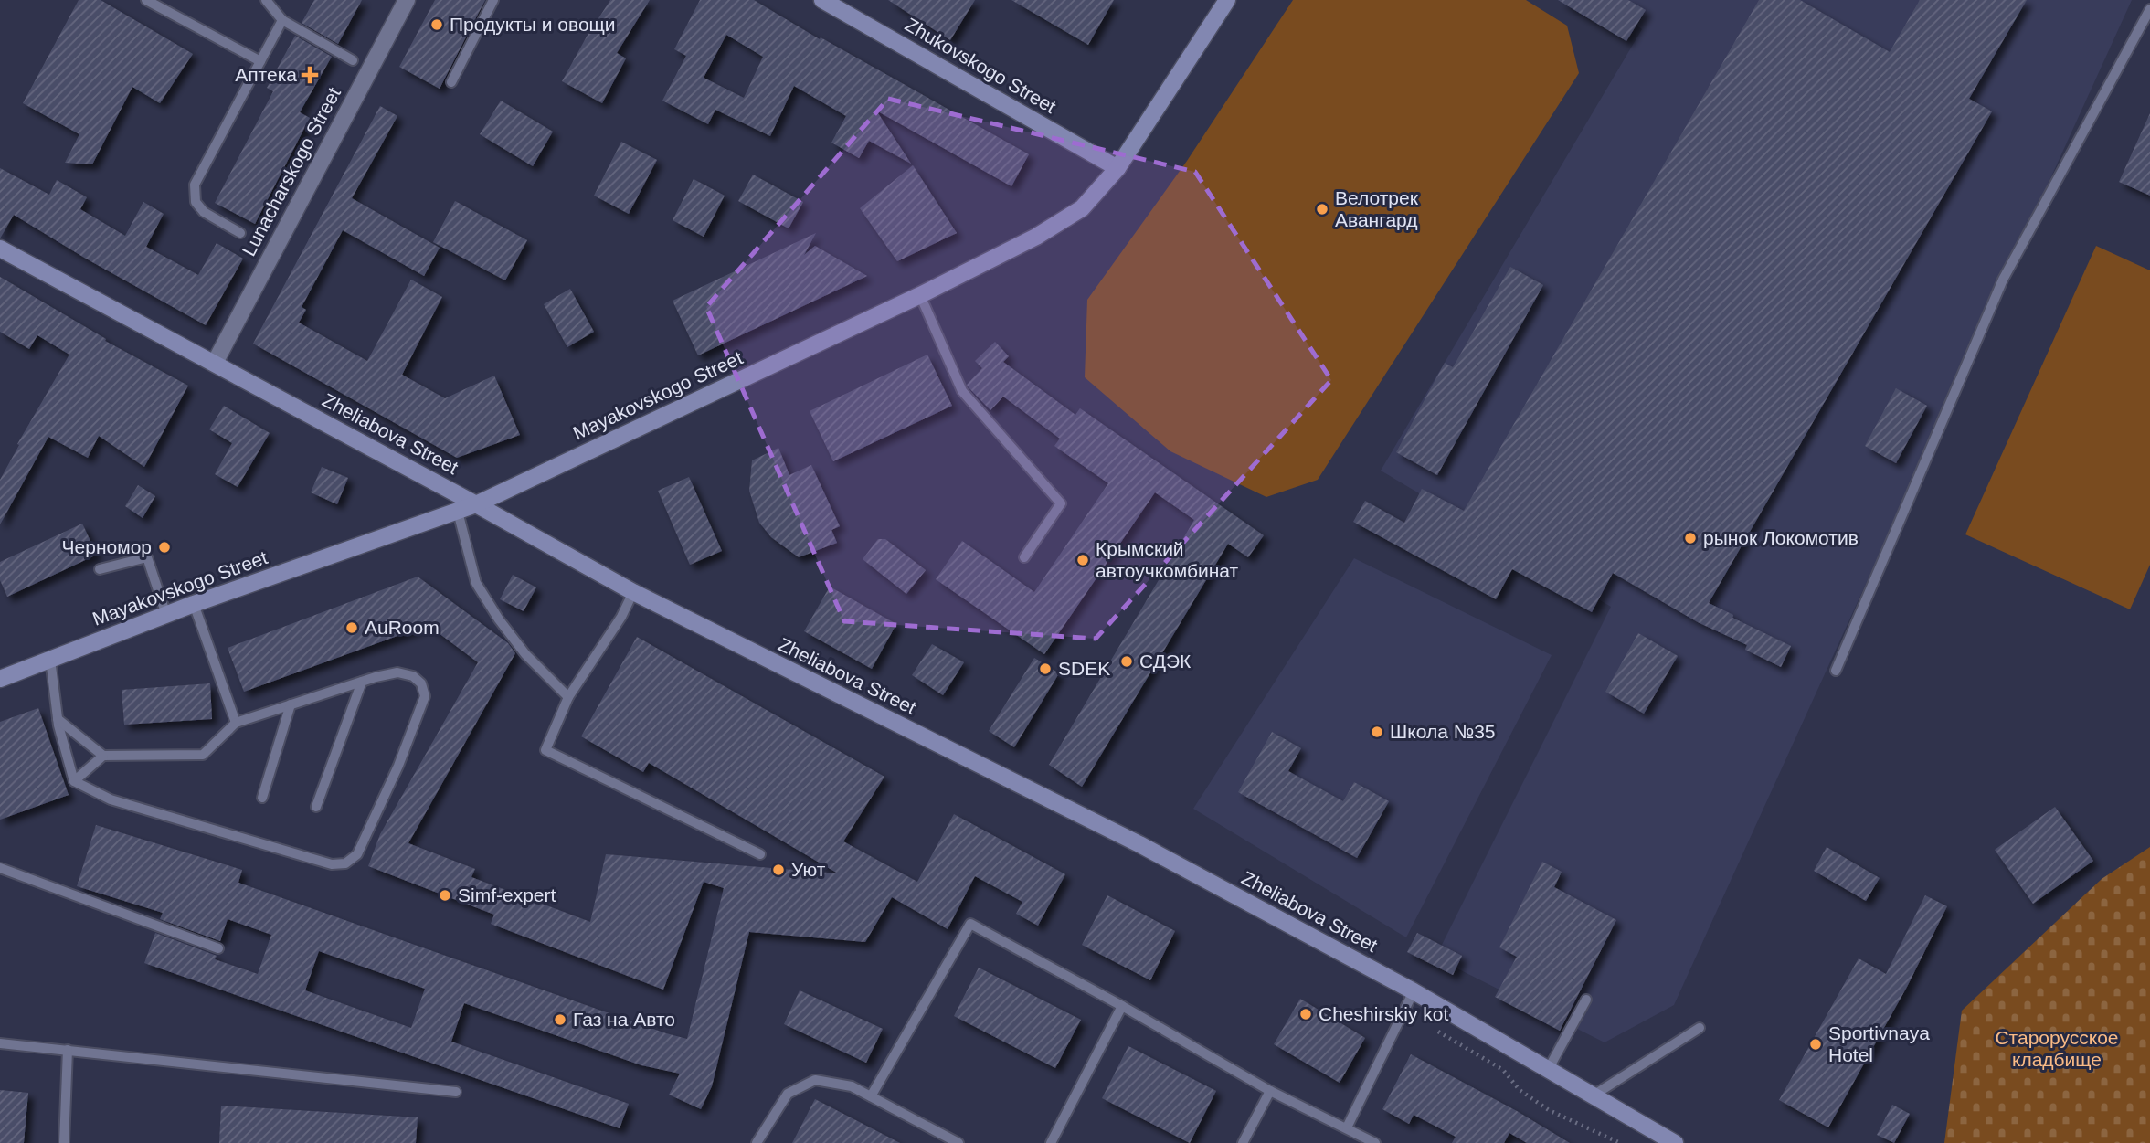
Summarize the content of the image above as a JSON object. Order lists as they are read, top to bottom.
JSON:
{
  "streets": {
    "main road": ["Zhukovskogo Street", "Mayakovskogo Street", "Zheliabova Street"],
    "street": ["Lunacharskogo Street"]
  },
  "crossings": [
    ["Zhukovskogo Street", "Mayakovskogo Street"],
    ["Lunacharskogo Street", "Zheliabova Street"],
    ["Mayakovskogo Street", "Zheliabova Street"]
  ],
  "parks": ["Старорусское кладбище"],
  "places": {
    "other": [
      "Продукты и овощи",
      "Велотрек Авангард",
      "рынок Локомотив",
      "Черномор",
      "Крымский автоучкомбинат",
      "AuRoom",
      "СДЭК",
      "SDEK",
      "Школа №35",
      "Уют",
      "Simf-expert",
      "Cheshirskiy kot",
      "Газ на Авто",
      "Sportivnaya Hotel"
    ],
    "health": ["Аптека"]
  }
}
